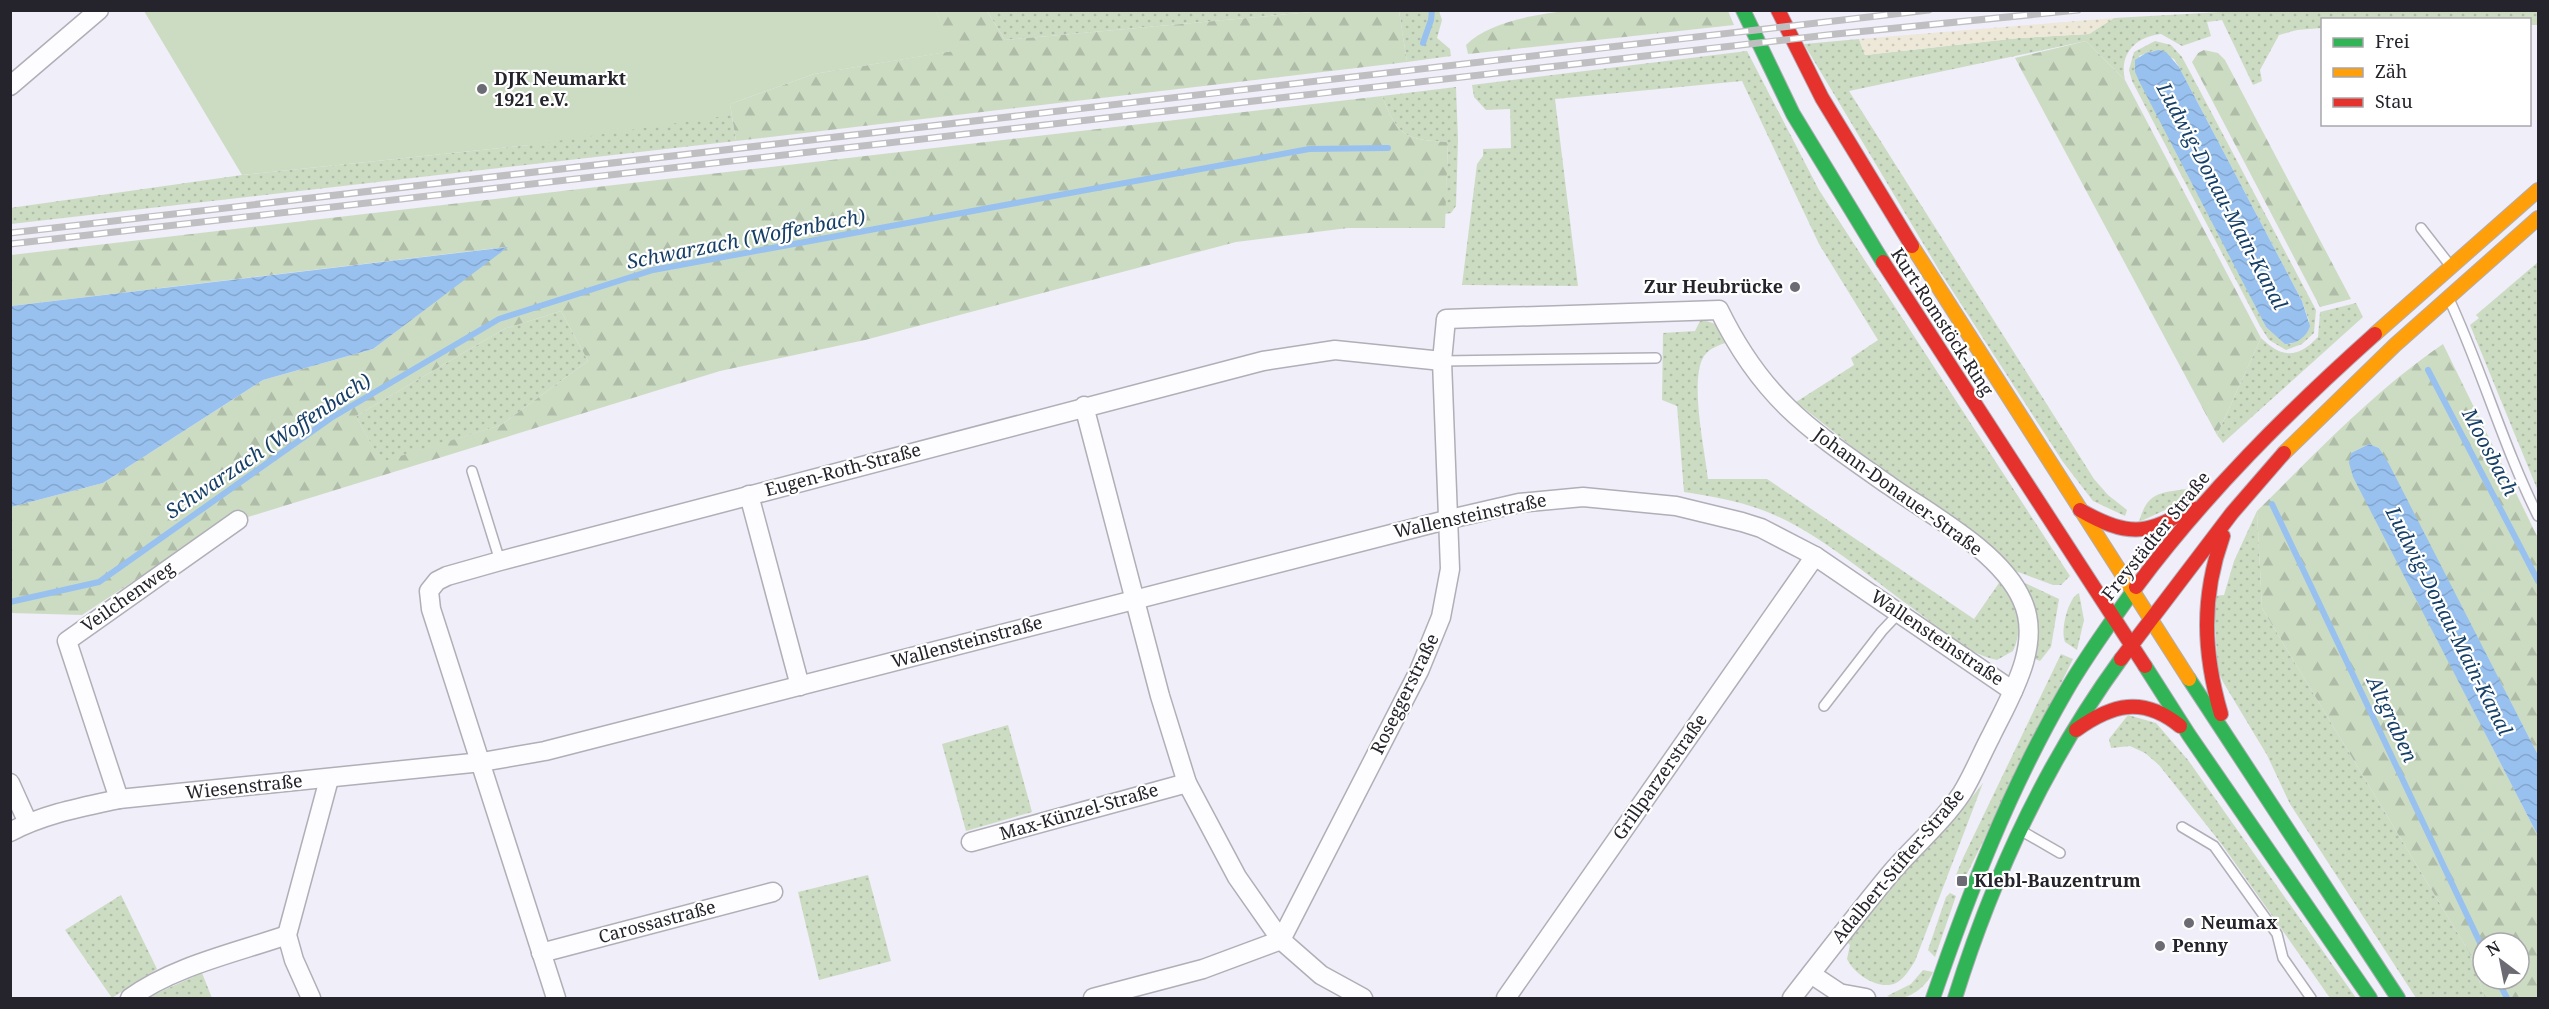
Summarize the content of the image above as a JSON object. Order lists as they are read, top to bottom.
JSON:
{
  "streets": {
    "main road": ["Kurt-Romstöck-Ring", "Freystädter Straße"],
    "street": [
      "Eugen-Roth-Straße",
      "Johann-Donauer-Straße",
      "Wallensteinstraße",
      "Veilchenweg",
      "Roseggerstraße",
      "Grillparzerstraße",
      "Wiesenstraße",
      "Max-Künzel-Straße",
      "Adalbert-Stifter-Straße",
      "Carossastraße"
    ]
  },
  "crossings": [
    ["Kurt-Romstöck-Ring", "Freystädter Straße"],
    ["Eugen-Roth-Straße", "Wallensteinstraße"],
    ["Eugen-Roth-Straße", "Roseggerstraße"],
    ["Eugen-Roth-Straße", "Wiesenstraße"],
    ["Johann-Donauer-Straße", "Wallensteinstraße"],
    ["Johann-Donauer-Straße", "Roseggerstraße"],
    ["Johann-Donauer-Straße", "Adalbert-Stifter-Straße"],
    ["Wallensteinstraße", "Roseggerstraße"],
    ["Wallensteinstraße", "Grillparzerstraße"],
    ["Wallensteinstraße", "Wiesenstraße"],
    ["Wallensteinstraße", "Adalbert-Stifter-Straße"],
    ["Veilchenweg", "Wiesenstraße"]
  ],
  "water": [
    "Ludwig-Donau-Main-Kanal",
    "Schwarzach (Woffenbach)",
    "Moosbach",
    "Altgraben"
  ],
  "places": {
    "other": [
      "DJK Neumarkt 1921 e.V.",
      "Zur Heubrücke",
      "Neumax",
      "Penny"
    ],
    "transit": ["Klebl-Bauzentrum"]
  },
  "legend": ["Frei", "Zäh", "Stau"],
  "north": "top left"
}
